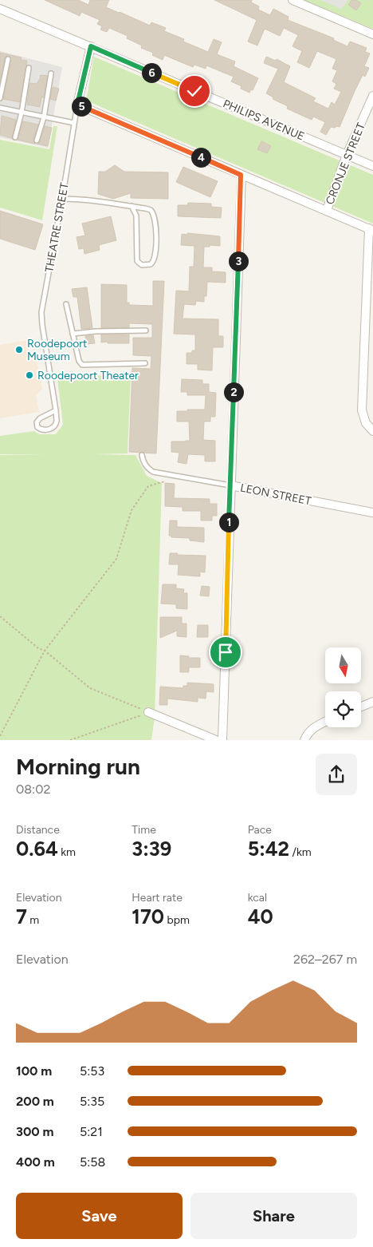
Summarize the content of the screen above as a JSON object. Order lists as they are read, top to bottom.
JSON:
{
  "streets": {
    "street": [
      "PHILIPS AVENUE",
      "CRONJE STREET",
      "THEATRE STREET",
      "LEON STREET"
    ]
  },
  "crossings": [
    ["PHILIPS AVENUE", "CRONJE STREET"],
    ["PHILIPS AVENUE", "THEATRE STREET"]
  ],
  "places": ["Roodepoort Museum", "Roodepoort Theater"],
  "north": "bottom",
  "page": {
    "pins": [
      "6",
      "5",
      "4",
      "3",
      "2",
      "1"
    ],
    "heading": ["Morning run", "08:02"],
    "stats": [
      ["Distance", "0.64 km"],
      ["Time", "3:39"],
      ["Pace", "5:42 /km"],
      ["Elevation", "7 m"],
      ["Heart rate", "170 bpm"],
      ["kcal", "40"]
    ],
    "chart": ["Elevation", "262–267 m"],
    "list": [
      {
        "name": "100 m",
        "note": "5:53"
      },
      {
        "name": "200 m",
        "note": "5:35"
      },
      {
        "name": "300 m",
        "note": "5:21"
      },
      {
        "name": "400 m",
        "note": "5:58"
      }
    ],
    "buttons": ["Save", "Share"]
  }
}
